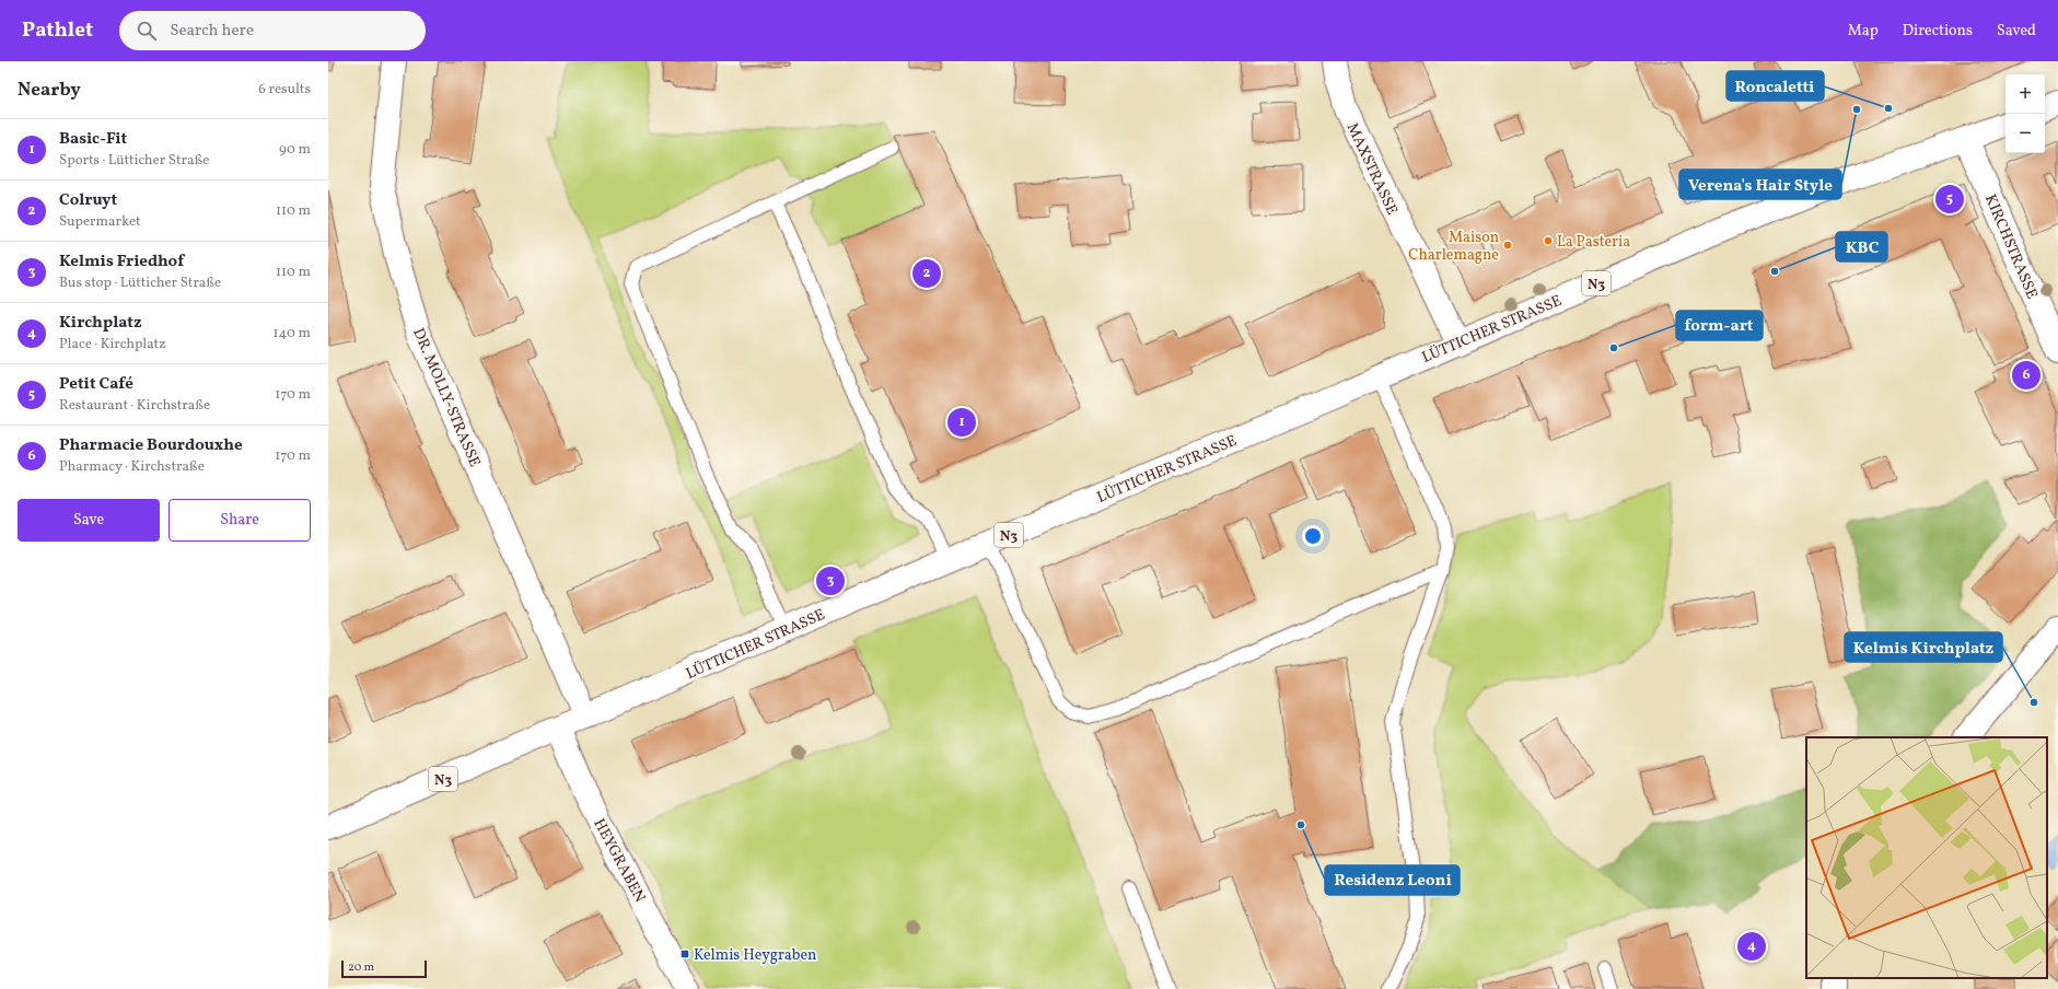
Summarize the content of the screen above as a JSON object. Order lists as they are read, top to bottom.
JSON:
{
  "streets": {
    "main road": [
      "MAXSTRASSE",
      "KIRCHSTRASSE",
      "N3",
      "LÜTTICHER STRASSE",
      "DR. MOLLY-STRASSE",
      "HEYGRABEN"
    ]
  },
  "crossings": [
    ["MAXSTRASSE", "LÜTTICHER STRASSE"],
    ["KIRCHSTRASSE", "LÜTTICHER STRASSE"],
    ["LÜTTICHER STRASSE", "DR. MOLLY-STRASSE"],
    ["LÜTTICHER STRASSE", "HEYGRABEN"]
  ],
  "places": {
    "other": [
      "Roncaletti",
      "Verena's Hair Style",
      "La Pasteria",
      "Maison Charlemagne",
      "KBC",
      "form-art",
      "Kelmis Kirchplatz",
      "Residenz Leoni"
    ],
    "transit": ["Kelmis Heygraben"]
  },
  "scale_bar": "20 m",
  "page": {
    "header": "Pathlet",
    "search": "Search here",
    "nav": ["Map", "Directions", "Saved"],
    "heading": ["Nearby", "6 results"],
    "map_buttons": ["+", "−"],
    "list": [
      {
        "mark": "1",
        "name": "Basic-Fit",
        "note": "Sports · Lütticher Straße",
        "value": "90 m"
      },
      {
        "mark": "2",
        "name": "Colruyt",
        "note": "Supermarket",
        "value": "110 m"
      },
      {
        "mark": "3",
        "name": "Kelmis Friedhof",
        "note": "Bus stop · Lütticher Straße",
        "value": "110 m"
      },
      {
        "mark": "4",
        "name": "Kirchplatz",
        "note": "Place · Kirchplatz",
        "value": "140 m"
      },
      {
        "mark": "5",
        "name": "Petit Café",
        "note": "Restaurant · Kirchstraße",
        "value": "170 m"
      },
      {
        "mark": "6",
        "name": "Pharmacie Bourdouxhe",
        "note": "Pharmacy · Kirchstraße",
        "value": "170 m"
      }
    ],
    "pins": [
      "5",
      "2",
      "6",
      "1",
      "3",
      "4"
    ],
    "buttons": ["Save", "Share"],
    "scale": "20 m"
  }
}
